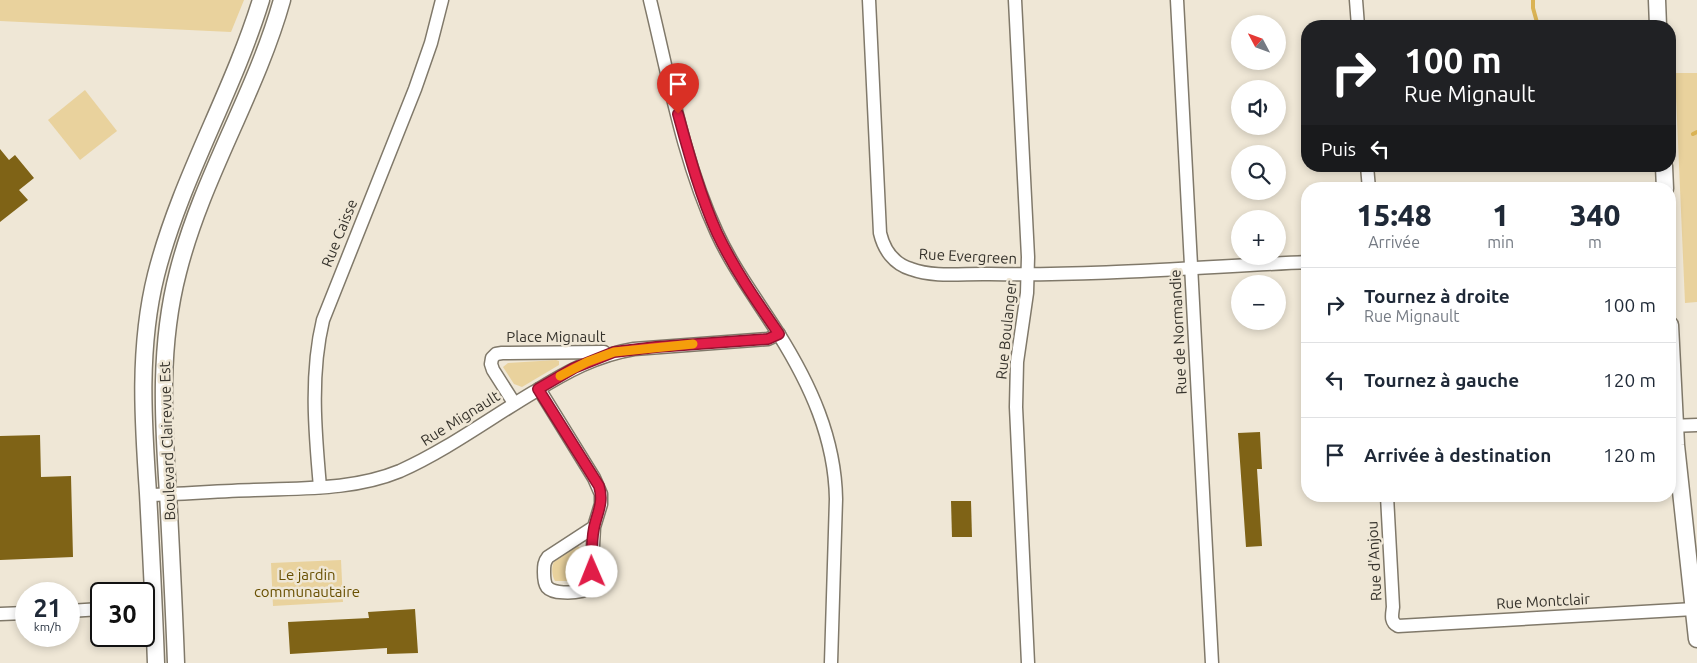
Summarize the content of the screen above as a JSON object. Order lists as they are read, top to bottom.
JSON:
{
  "streets": {
    "street": [
      "Rue Caisse",
      "Rue Evergreen",
      "Rue Boulanger",
      "Rue de Normandie",
      "Place Mignault",
      "Rue Mignault",
      "Boulevard Clairevue Est",
      "Rue d'Anjou",
      "Rue Montclair"
    ]
  },
  "crossings": [
    ["Rue Caisse", "Rue Mignault"],
    ["Rue Evergreen", "Rue Boulanger"],
    ["Rue Evergreen", "Rue de Normandie"],
    ["Place Mignault", "Rue Mignault"],
    ["Rue Mignault", "Boulevard Clairevue Est"],
    ["Rue d'Anjou", "Rue Montclair"]
  ],
  "parks": ["Le jardin communautaire"],
  "north": "top left",
  "page": {
    "map_buttons": ["+", "−"],
    "turn": ["100 m", "Rue Mignault"],
    "then": "Puis",
    "eta": [
      "15:48",
      "Arrivée",
      "1",
      "min",
      "340",
      "m"
    ],
    "list": [
      {
        "name": "Tournez à droite",
        "note": "Rue Mignault",
        "value": "100 m"
      },
      {
        "name": "Tournez à gauche",
        "value": "120 m"
      },
      {
        "name": "Arrivée à destination",
        "value": "120 m"
      }
    ],
    "speed": "21 km/h",
    "limit": "30"
  }
}
